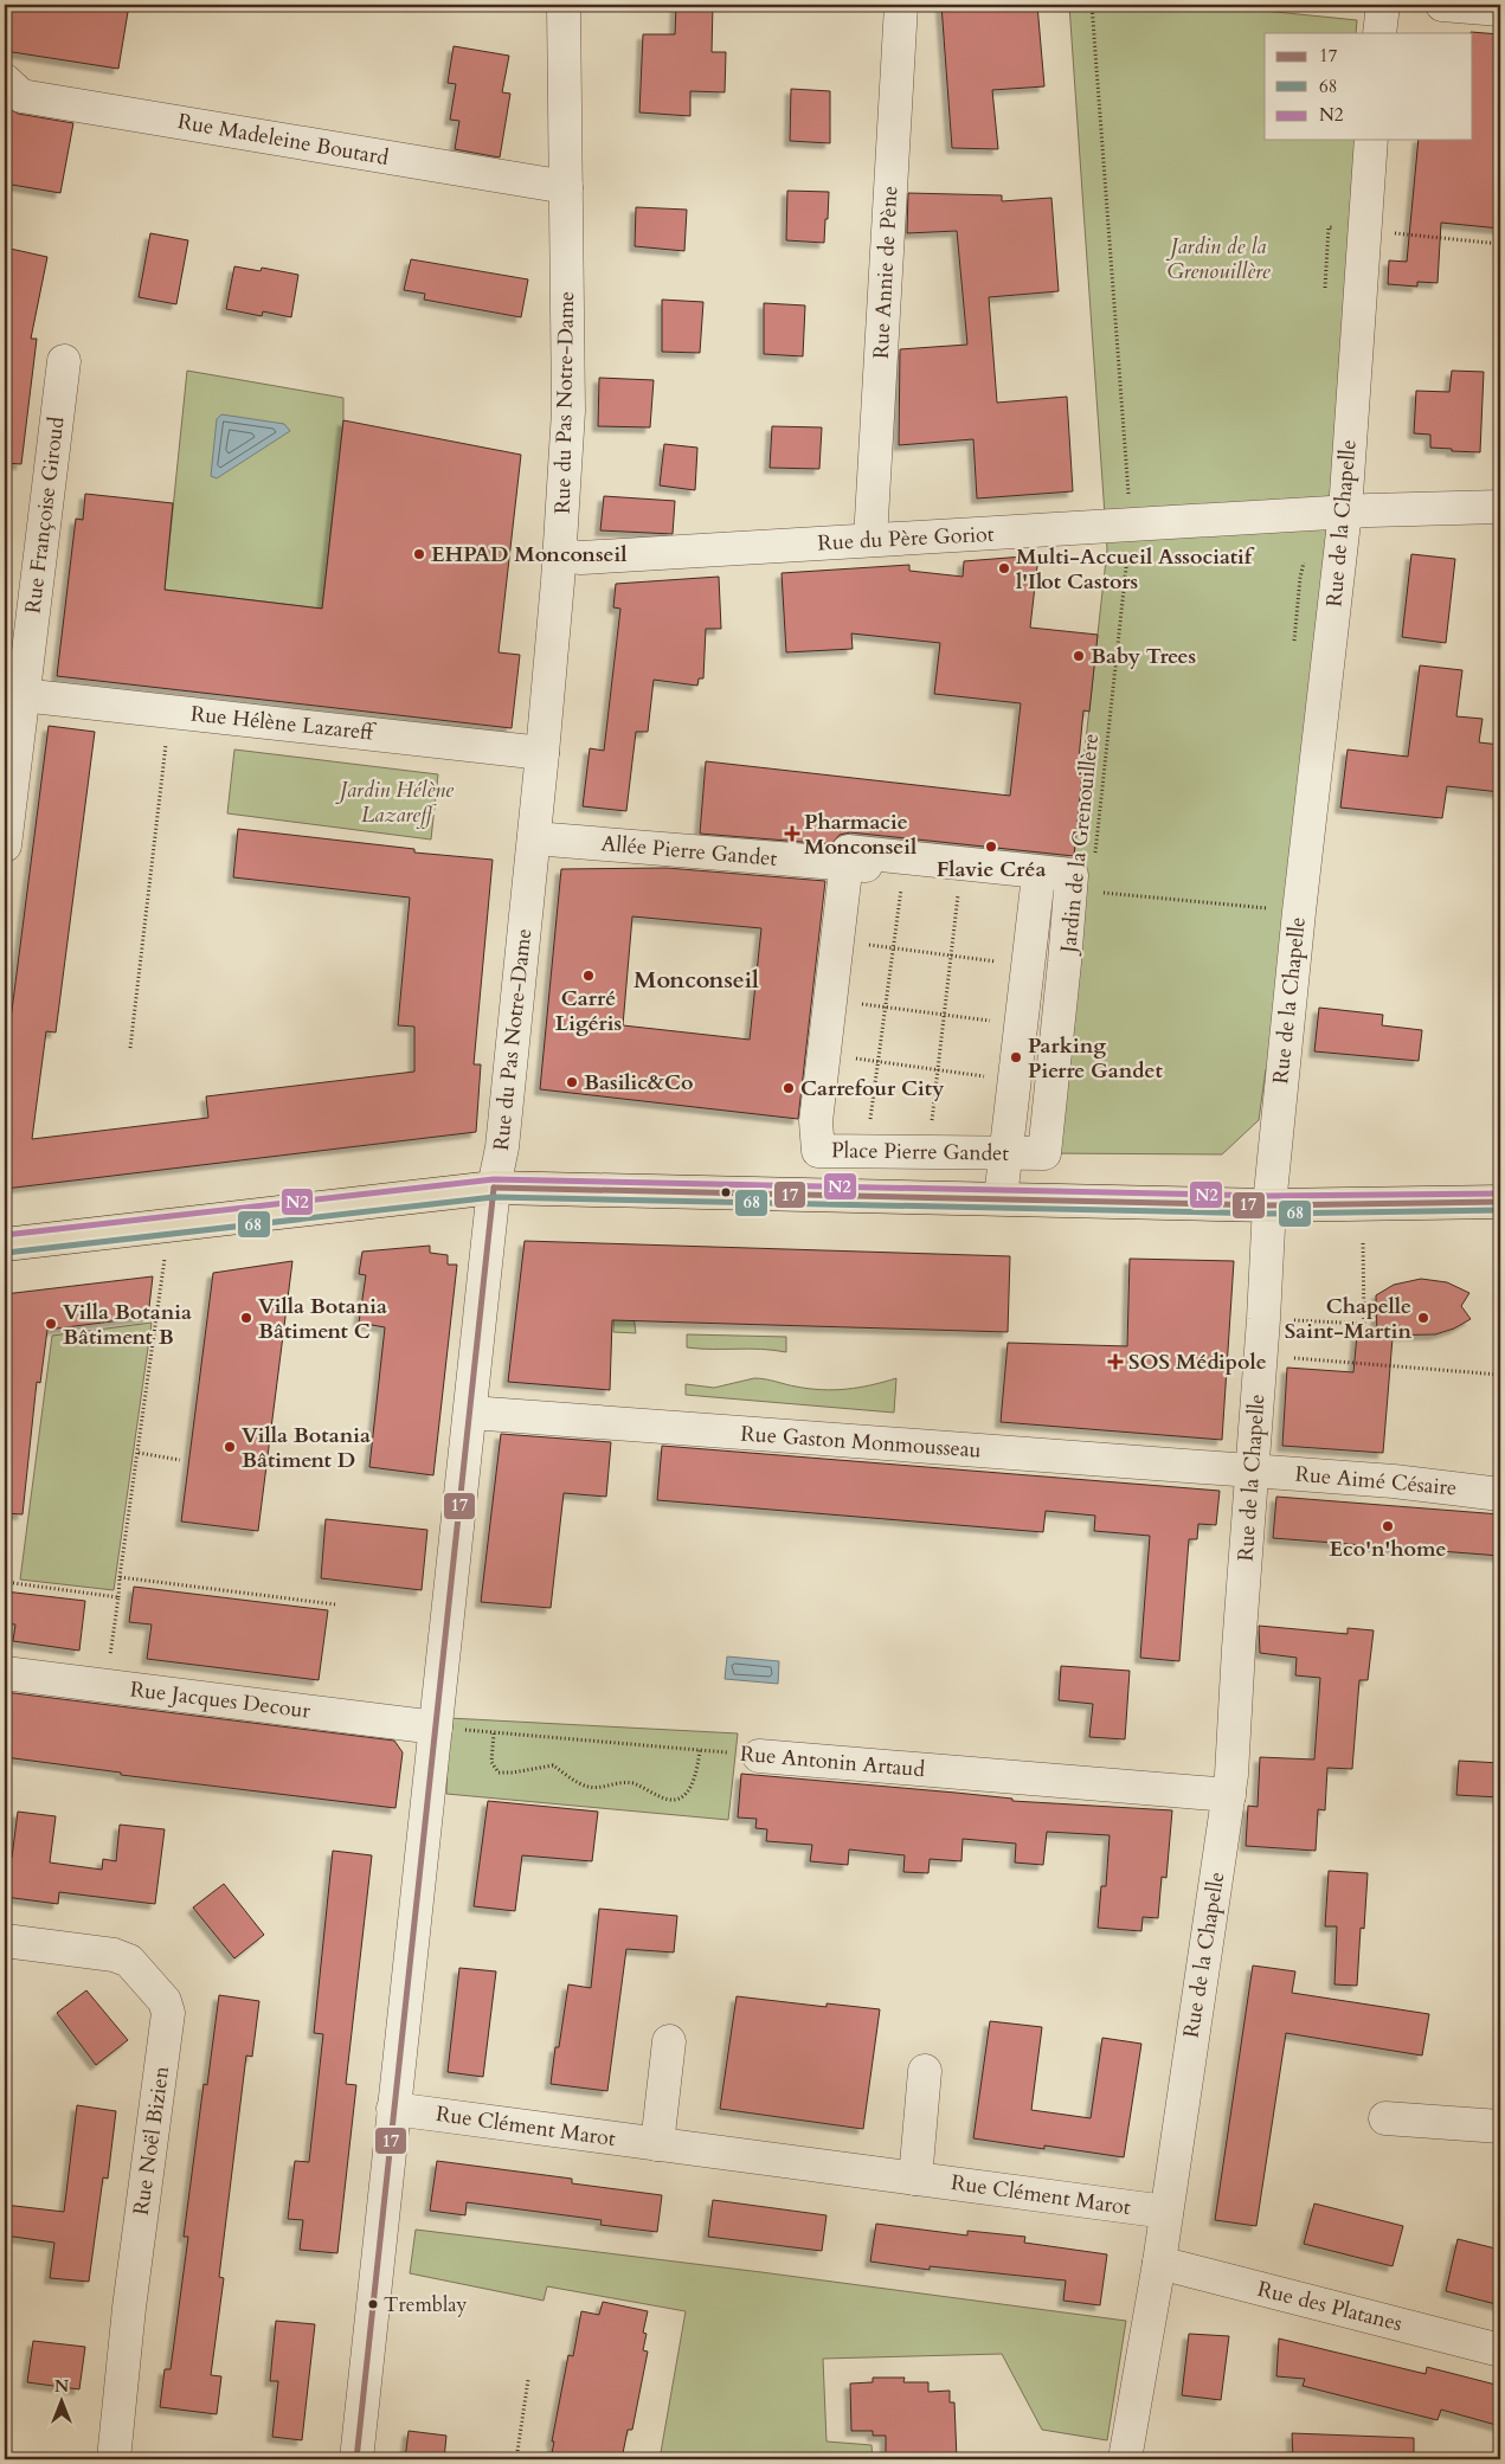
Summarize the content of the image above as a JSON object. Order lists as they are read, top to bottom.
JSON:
{
  "streets": {
    "street": [
      "Rue Madeleine Boutard",
      "Rue Annie de Pène",
      "Rue du Pas Notre-Dame",
      "Rue Françoise Giroud",
      "Rue de la Chapelle",
      "Rue du Père Goriot",
      "Rue Hélène Lazareff",
      "Allée Pierre Gandet",
      "Place Pierre Gandet",
      "Rue Gaston Monmousseau",
      "Rue Aimé Césaire",
      "Rue Jacques Decour",
      "Rue Antonin Artaud",
      "Rue Clément Marot",
      "Rue Noël Bizien",
      "Rue des Platanes"
    ],
    "path": ["Jardin de la Grenouillère"]
  },
  "crossings": [
    ["Rue Madeleine Boutard", "Rue du Pas Notre-Dame"],
    ["Rue Annie de Pène", "Rue du Père Goriot"],
    ["Rue du Pas Notre-Dame", "Rue du Père Goriot"],
    ["Rue du Pas Notre-Dame", "Rue Hélène Lazareff"],
    ["Rue du Pas Notre-Dame", "Allée Pierre Gandet"],
    ["Rue du Pas Notre-Dame", "Rue Gaston Monmousseau"],
    ["Rue du Pas Notre-Dame", "Rue Jacques Decour"],
    ["Rue du Pas Notre-Dame", "Rue Antonin Artaud"],
    ["Rue du Pas Notre-Dame", "Rue Clément Marot"],
    ["Rue Françoise Giroud", "Rue Hélène Lazareff"],
    ["Rue de la Chapelle", "Rue du Père Goriot"],
    ["Rue de la Chapelle", "Rue Gaston Monmousseau"],
    ["Rue de la Chapelle", "Rue Aimé Césaire"],
    ["Rue de la Chapelle", "Rue Antonin Artaud"],
    ["Rue de la Chapelle", "Rue Clément Marot"],
    ["Rue de la Chapelle", "Rue des Platanes"],
    ["Rue du Père Goriot", "Jardin de la Grenouillère"],
    ["Allée Pierre Gandet", "Place Pierre Gandet"],
    ["Rue Gaston Monmousseau", "Rue Aimé Césaire"],
    ["Rue Jacques Decour", "Rue Antonin Artaud"]
  ],
  "districts": ["Monconseil"],
  "parks": ["Jardin de la Grenouillère", "Jardin Hélène Lazareff"],
  "places": {
    "other": [
      "EHPAD Monconseil",
      "Multi-Accueil Associatif l'Ilot Castors",
      "Baby Trees",
      "Flavie Créa",
      "Carré Ligéris",
      "Parking Pierre Gandet",
      "Basilic&Co",
      "Carrefour City",
      "Villa Botania Bâtiment C",
      "Chapelle Saint-Martin",
      "Villa Botania Bâtiment B",
      "Villa Botania Bâtiment D",
      "Eco'n'home",
      "Tremblay"
    ],
    "health": ["Pharmacie Monconseil", "SOS Médipole"]
  },
  "lines": ["transit line N2", "transit line 17", "transit line 68"],
  "legend": ["17", "68", "N2"],
  "north": "top"
}
